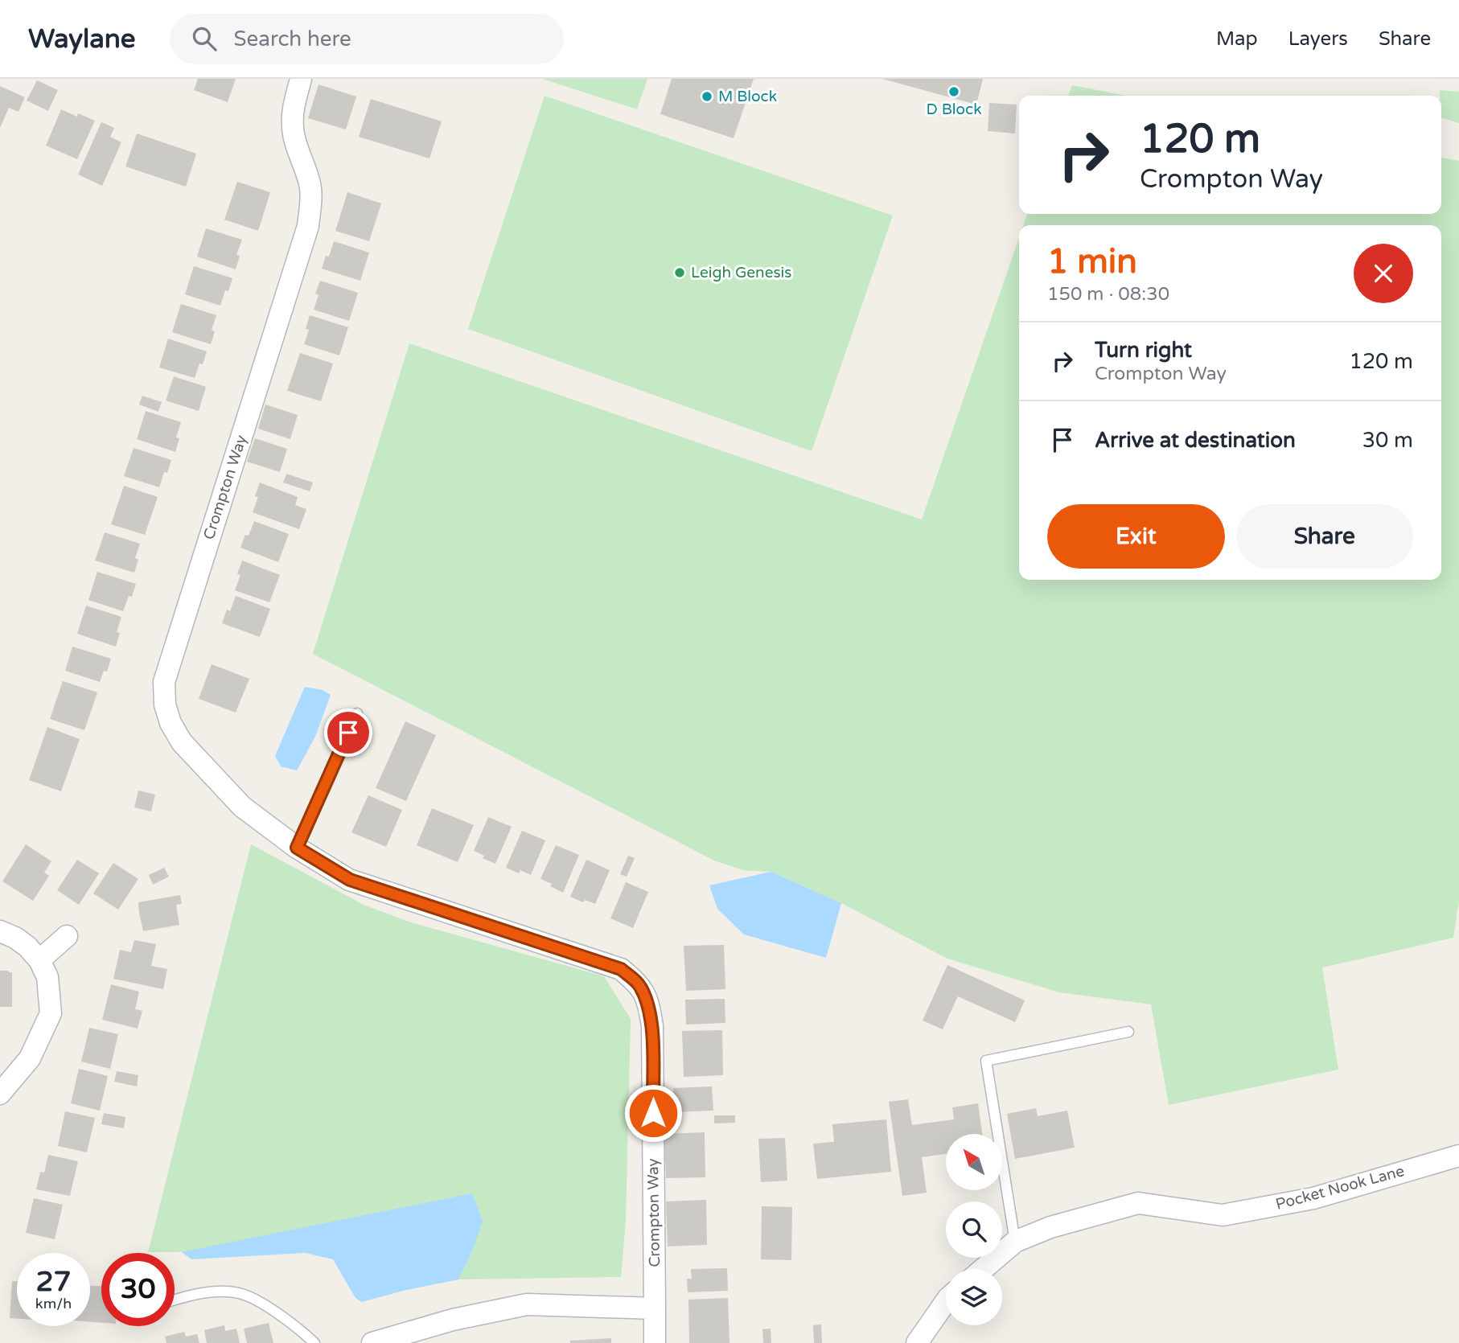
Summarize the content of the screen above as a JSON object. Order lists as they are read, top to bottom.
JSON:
{
  "streets": {
    "street": ["Crompton Way", "Pocket Nook Lane"]
  },
  "places": ["D Block", "M Block", "Leigh Genesis"],
  "north": "top left",
  "page": {
    "header": "Waylane",
    "search": "Search here",
    "nav": ["Map", "Layers", "Share"],
    "turn": ["120 m", "Crompton Way"],
    "heading": ["1 min", "150 m · 08:30"],
    "list": [
      {
        "name": "Turn right",
        "note": "Crompton Way",
        "value": "120 m"
      },
      {
        "name": "Arrive at destination",
        "value": "30 m"
      }
    ],
    "buttons": ["Exit", "Share"],
    "speed": "27 km/h",
    "limit": "30"
  }
}
